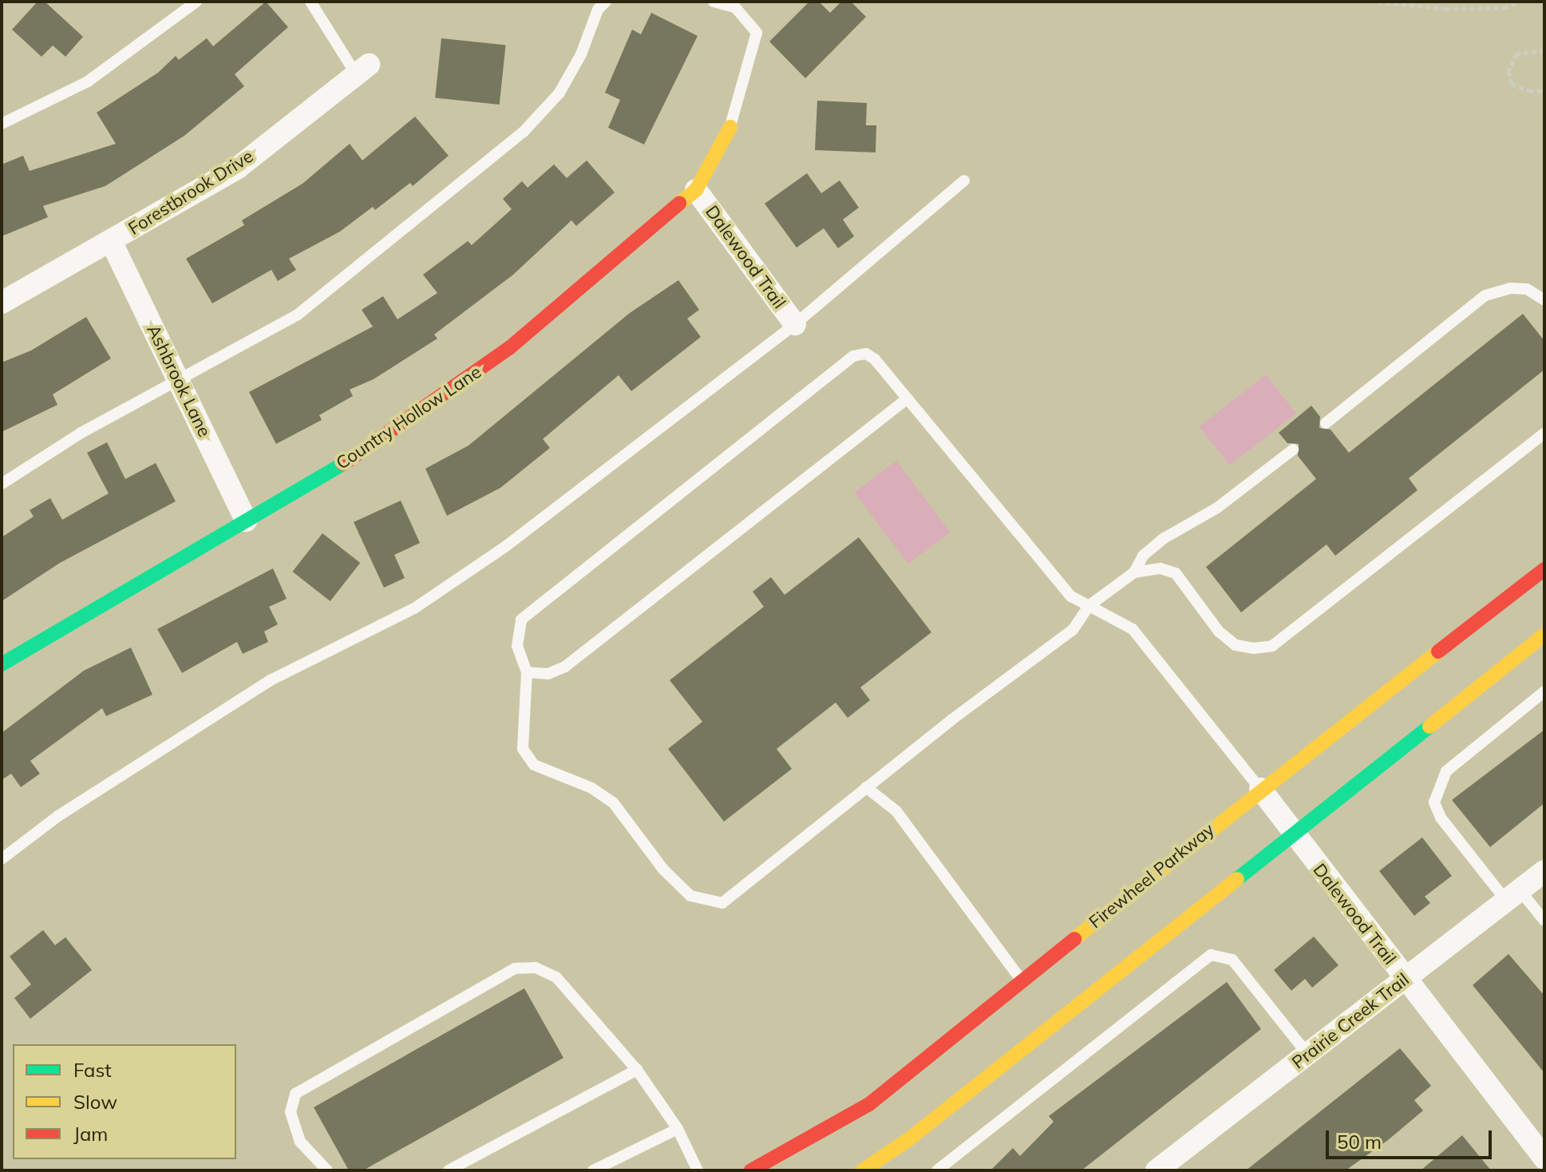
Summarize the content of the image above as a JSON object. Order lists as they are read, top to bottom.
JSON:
{
  "streets": {
    "main road": ["Country Hollow Lane", "Firewheel Parkway"],
    "street": [
      "Forestbrook Drive",
      "Dalewood Trail",
      "Ashbrook Lane",
      "Prairie Creek Trail"
    ]
  },
  "crossings": [
    ["Forestbrook Drive", "Ashbrook Lane"],
    ["Dalewood Trail", "Country Hollow Lane"],
    ["Dalewood Trail", "Firewheel Parkway"],
    ["Dalewood Trail", "Prairie Creek Trail"],
    ["Ashbrook Lane", "Country Hollow Lane"]
  ],
  "legend": ["Fast", "Slow", "Jam"],
  "scale_bar": "50 m"
}
